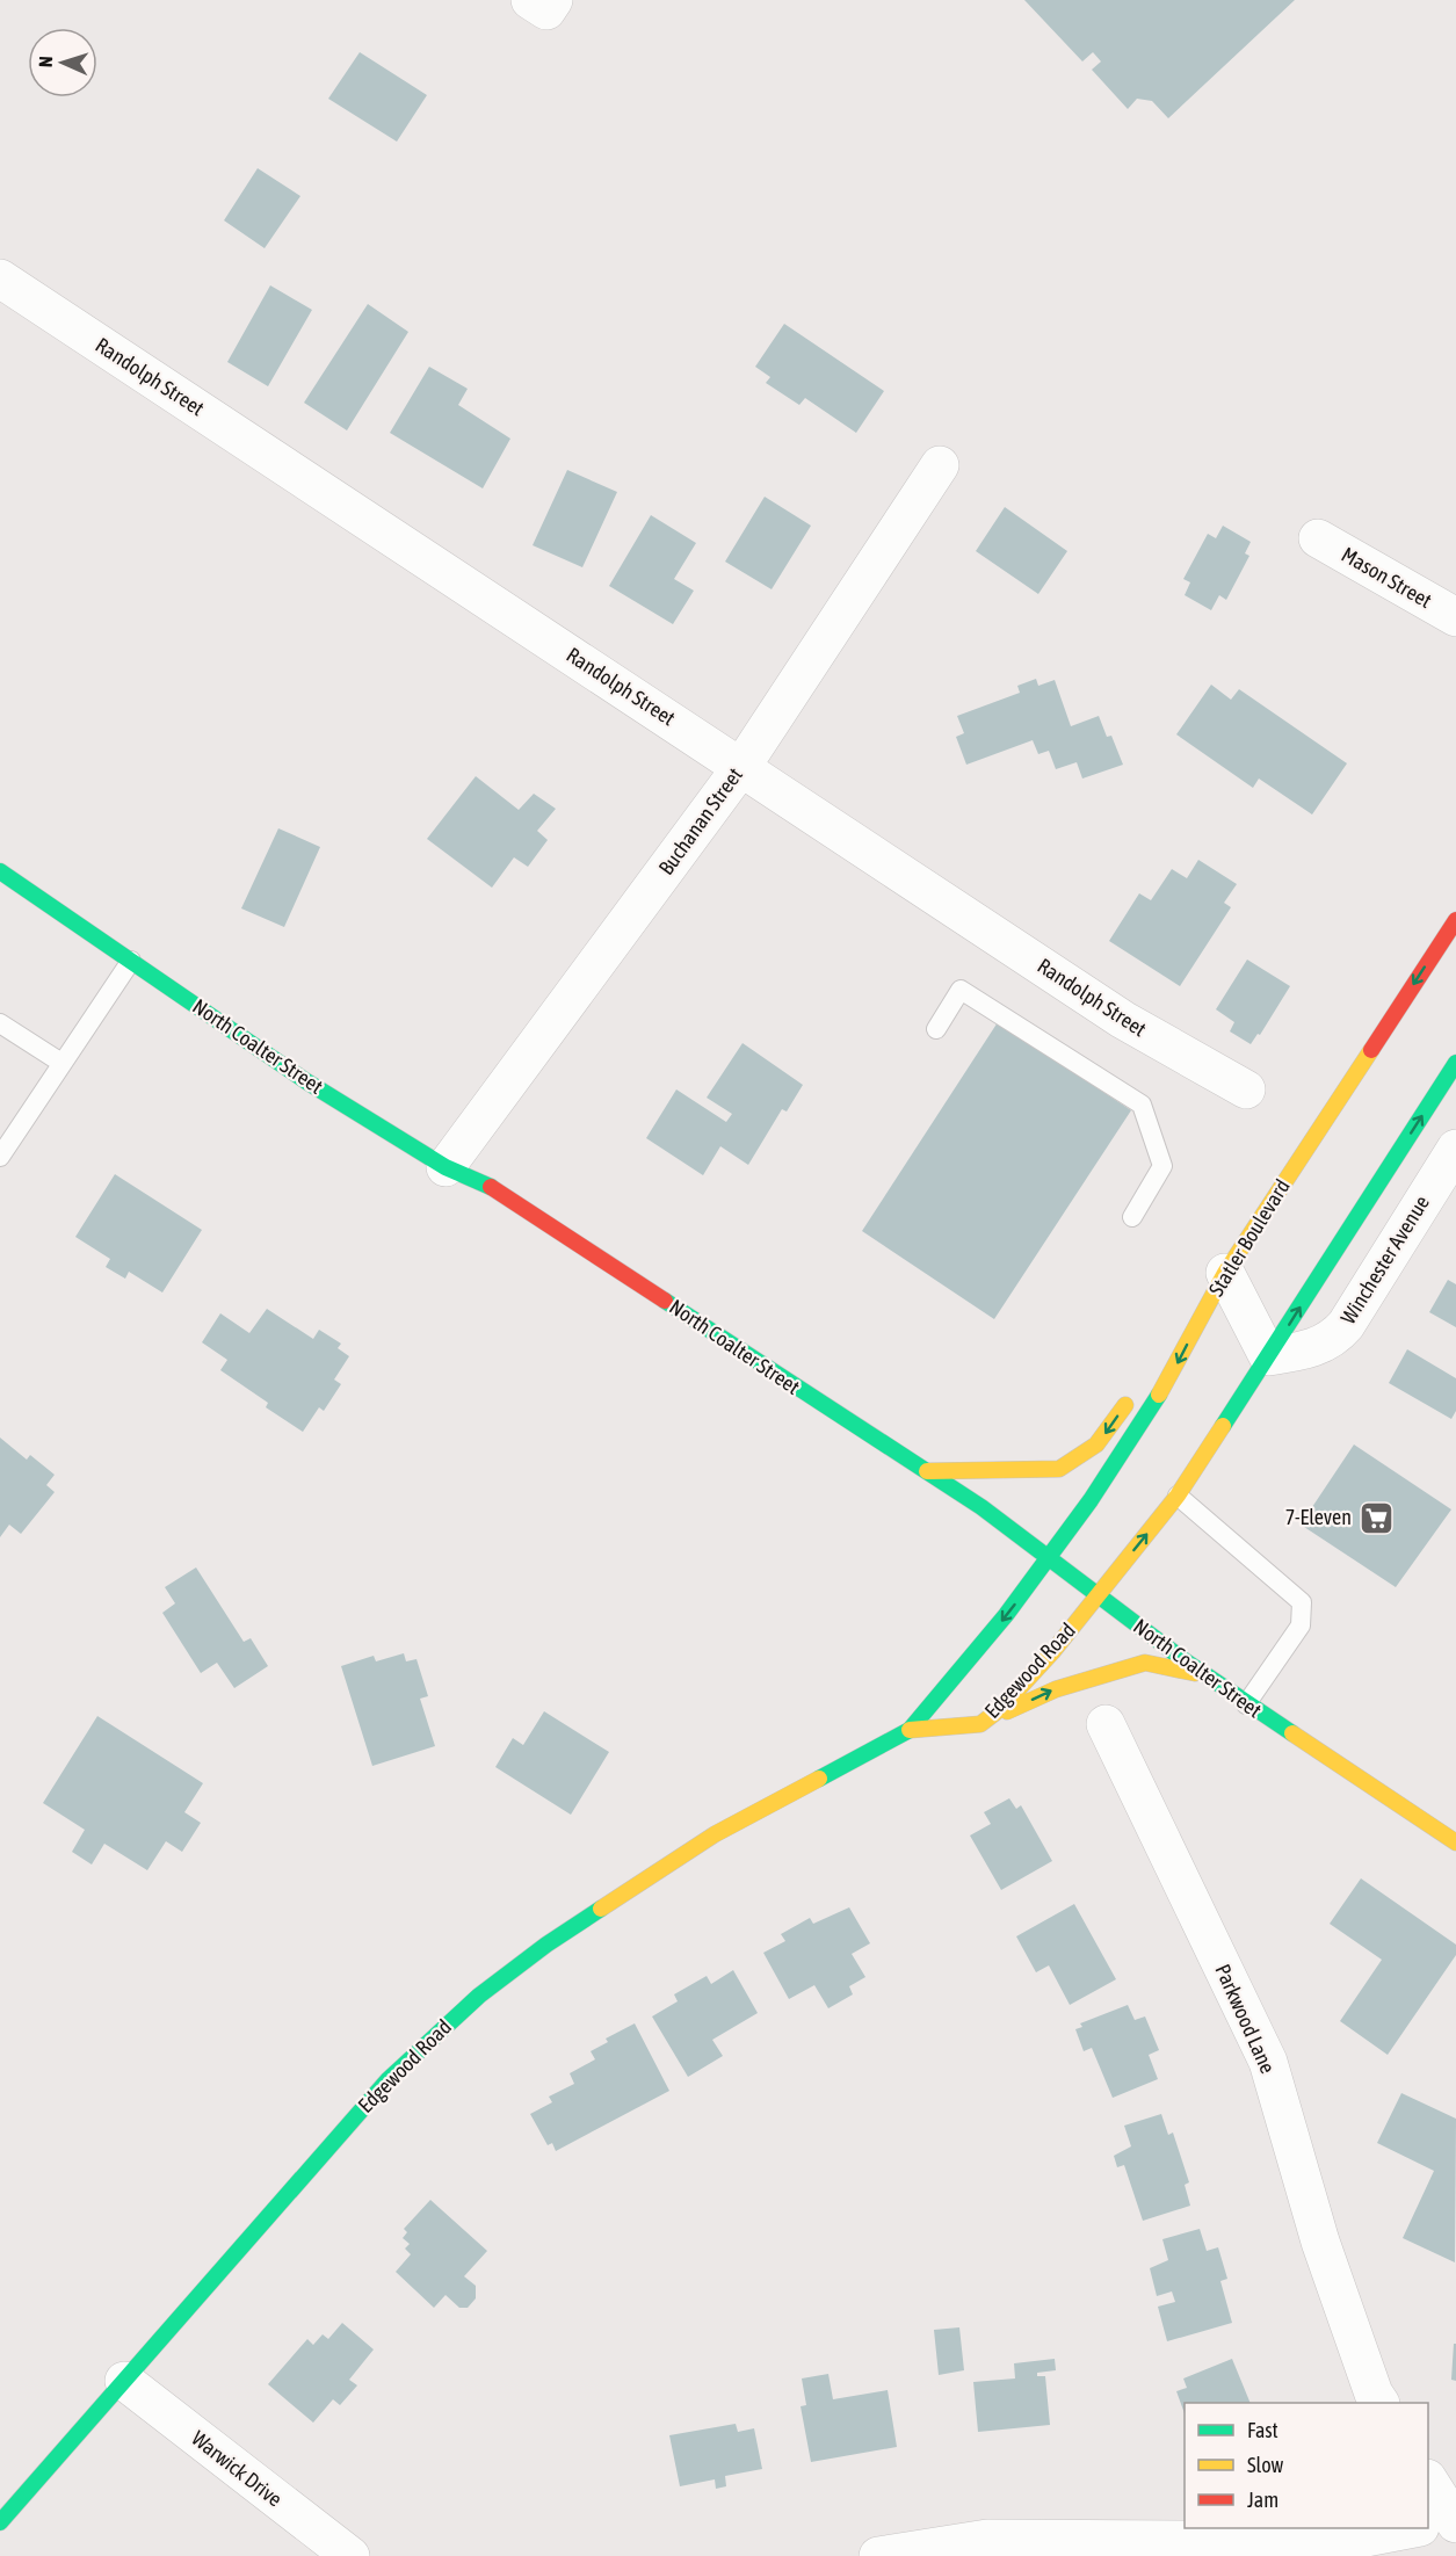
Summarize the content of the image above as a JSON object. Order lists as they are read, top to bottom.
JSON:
{
  "streets": {
    "main road": ["North Coalter Street", "Statler Boulevard", "Edgewood Road"],
    "street": [
      "Randolph Street",
      "Mason Street",
      "Buchanan Street",
      "Winchester Avenue",
      "Parkwood Lane",
      "Warwick Drive"
    ]
  },
  "crossings": [
    ["Randolph Street", "Buchanan Street"],
    ["Buchanan Street", "North Coalter Street"],
    ["North Coalter Street", "Statler Boulevard"],
    ["North Coalter Street", "Edgewood Road"],
    ["Statler Boulevard", "Edgewood Road"],
    ["Edgewood Road", "Warwick Drive"]
  ],
  "places": {
    "supermarket": ["7-Eleven"]
  },
  "legend": ["Fast", "Slow", "Jam"],
  "north": "left"
}
